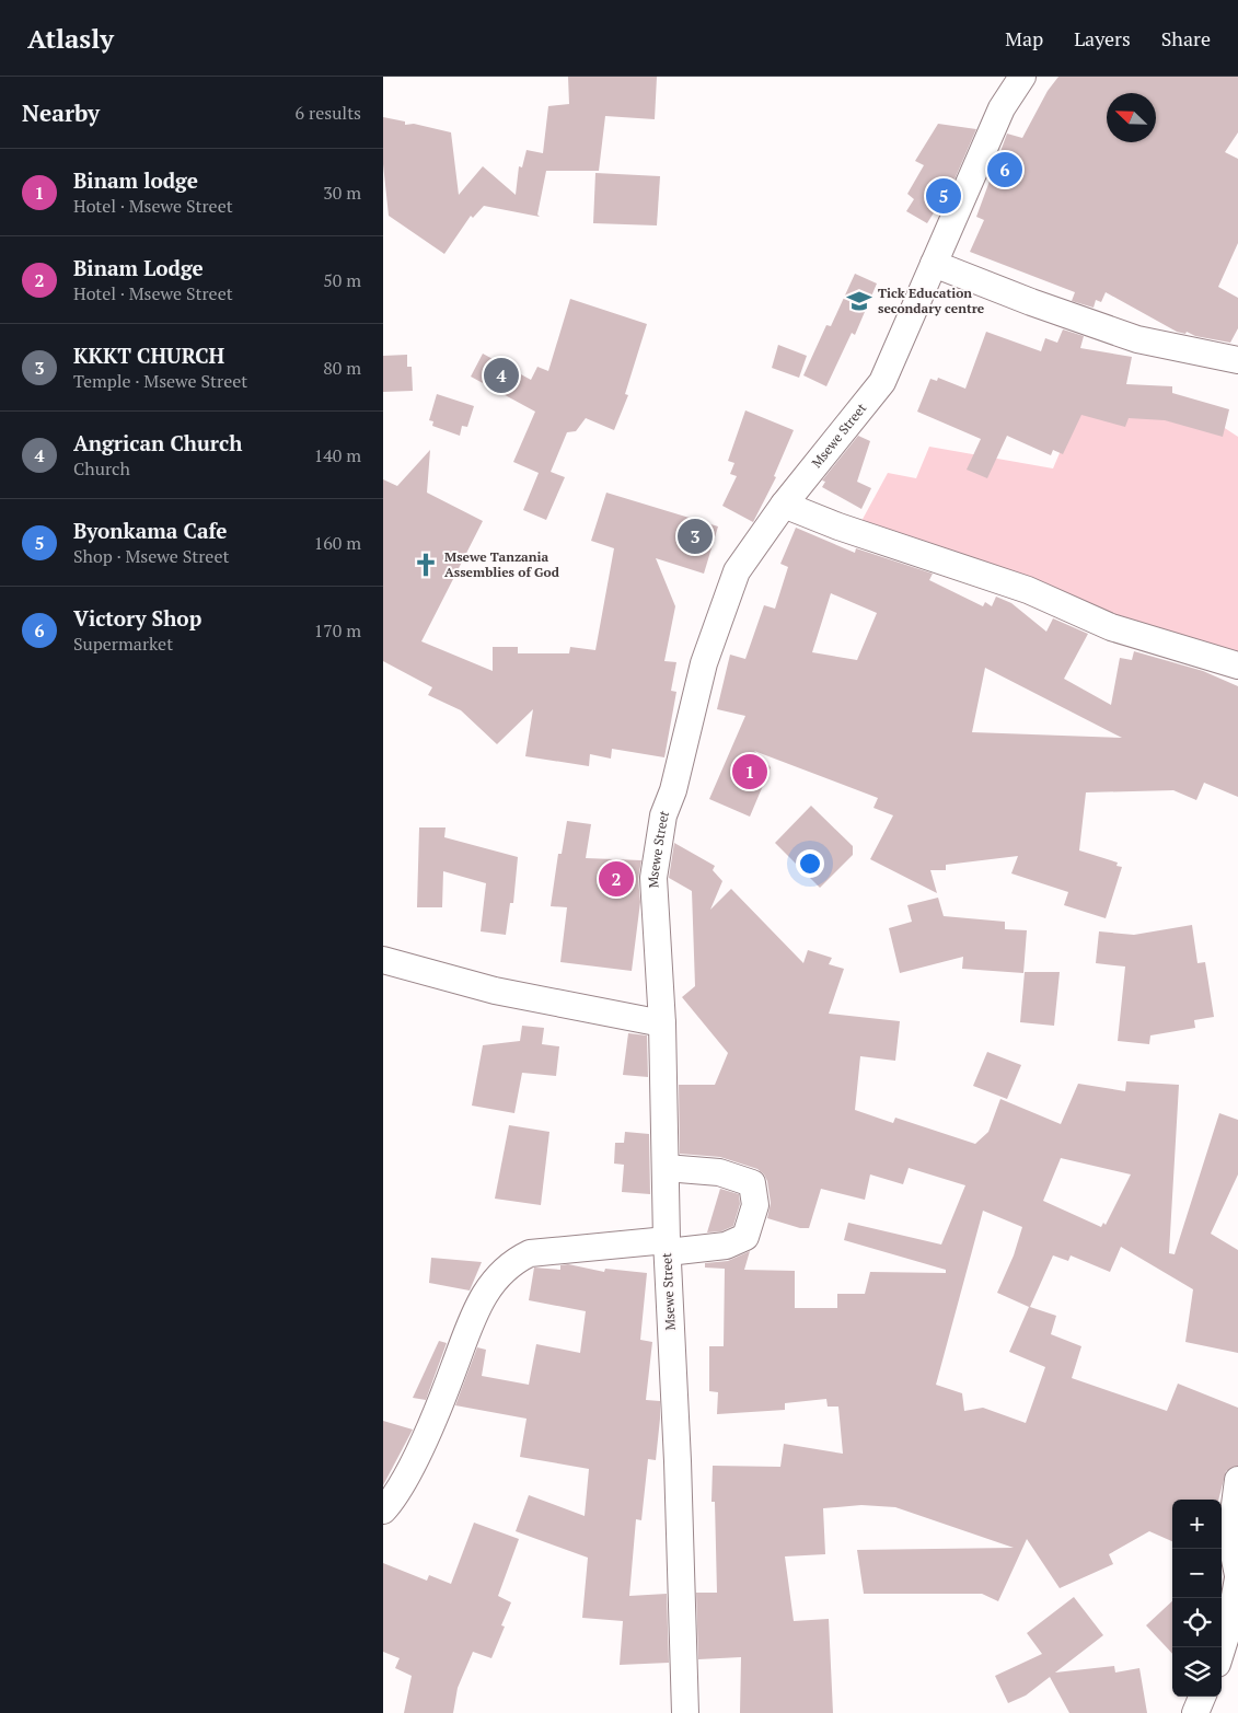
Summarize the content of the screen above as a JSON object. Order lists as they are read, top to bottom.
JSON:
{
  "streets": {
    "street": ["Msewe Street"]
  },
  "places": {
    "school or university": ["Tick Education secondary centre"],
    "church": ["Msewe Tanzania Assemblies of God"]
  },
  "north": "top left",
  "page": {
    "header": "Atlasly",
    "nav": ["Map", "Layers", "Share"],
    "heading": ["Nearby", "6 results"],
    "list": [
      {
        "mark": "1",
        "name": "Binam lodge",
        "note": "Hotel · Msewe Street",
        "value": "30 m"
      },
      {
        "mark": "2",
        "name": "Binam Lodge",
        "note": "Hotel · Msewe Street",
        "value": "50 m"
      },
      {
        "mark": "3",
        "name": "KKKT CHURCH",
        "note": "Temple · Msewe Street",
        "value": "80 m"
      },
      {
        "mark": "4",
        "name": "Angrican Church",
        "note": "Church",
        "value": "140 m"
      },
      {
        "mark": "5",
        "name": "Byonkama Cafe",
        "note": "Shop · Msewe Street",
        "value": "160 m"
      },
      {
        "mark": "6",
        "name": "Victory Shop",
        "note": "Supermarket",
        "value": "170 m"
      }
    ],
    "pins": [
      "6",
      "5",
      "4",
      "3",
      "1",
      "2"
    ],
    "map_buttons": ["+", "−"]
  }
}
